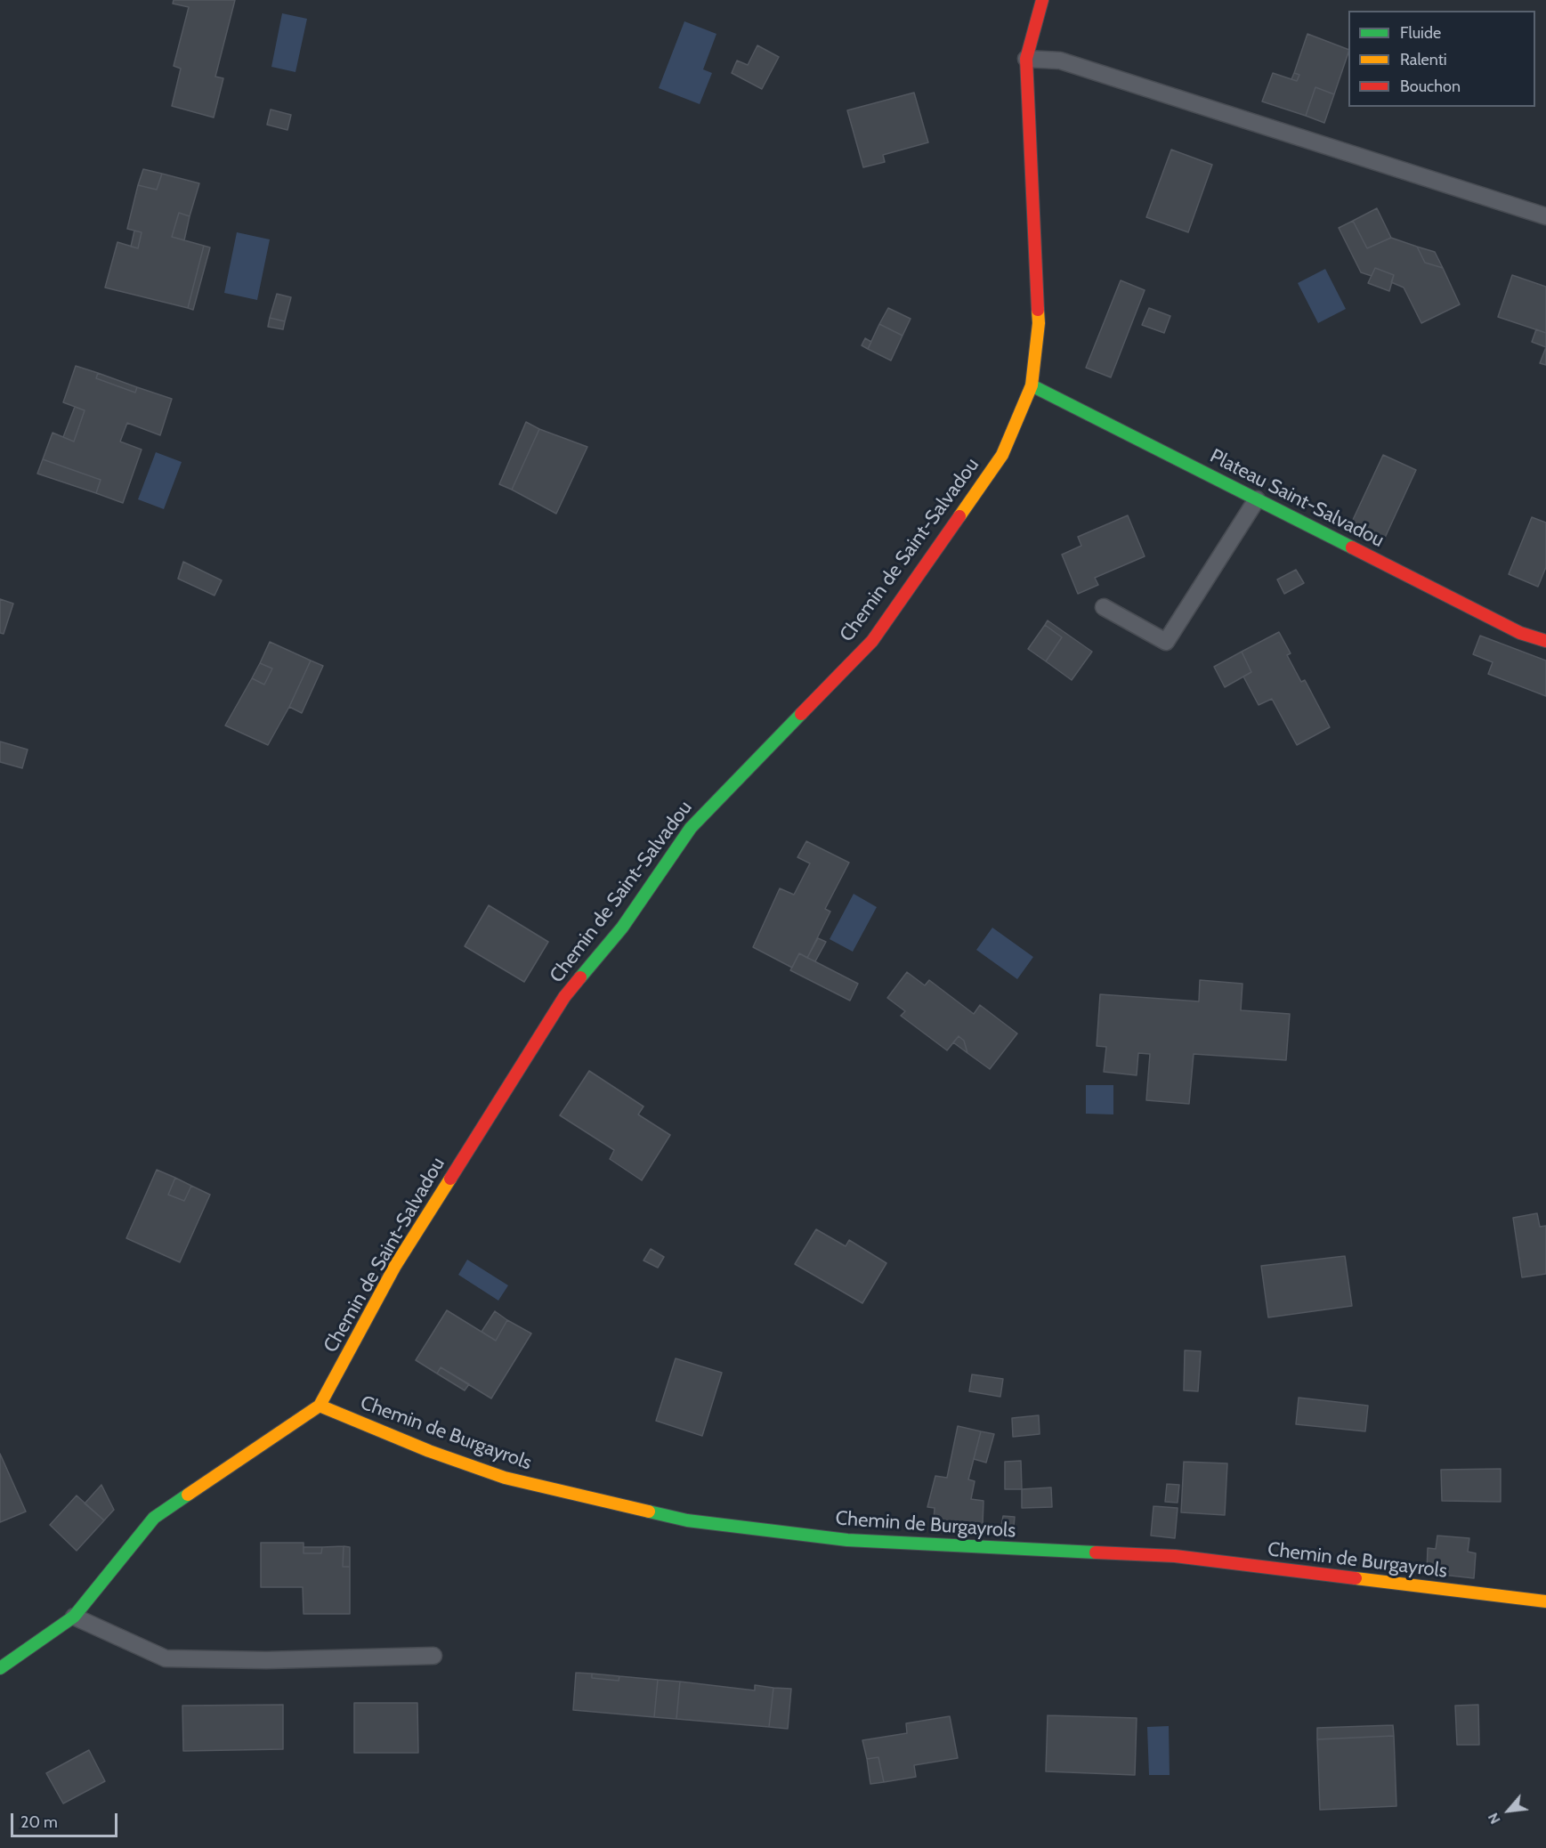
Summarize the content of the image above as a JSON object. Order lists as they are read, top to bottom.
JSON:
{
  "streets": {
    "street": ["Plateau Saint-Salvadou", "Chemin de Saint-Salvadou", "Chemin de Burgayrols"]
  },
  "crossings": [
    ["Plateau Saint-Salvadou", "Chemin de Saint-Salvadou"],
    ["Chemin de Saint-Salvadou", "Chemin de Burgayrols"]
  ],
  "legend": ["Fluide", "Ralenti", "Bouchon"],
  "scale_bar": "20 m",
  "north": "bottom left"
}
